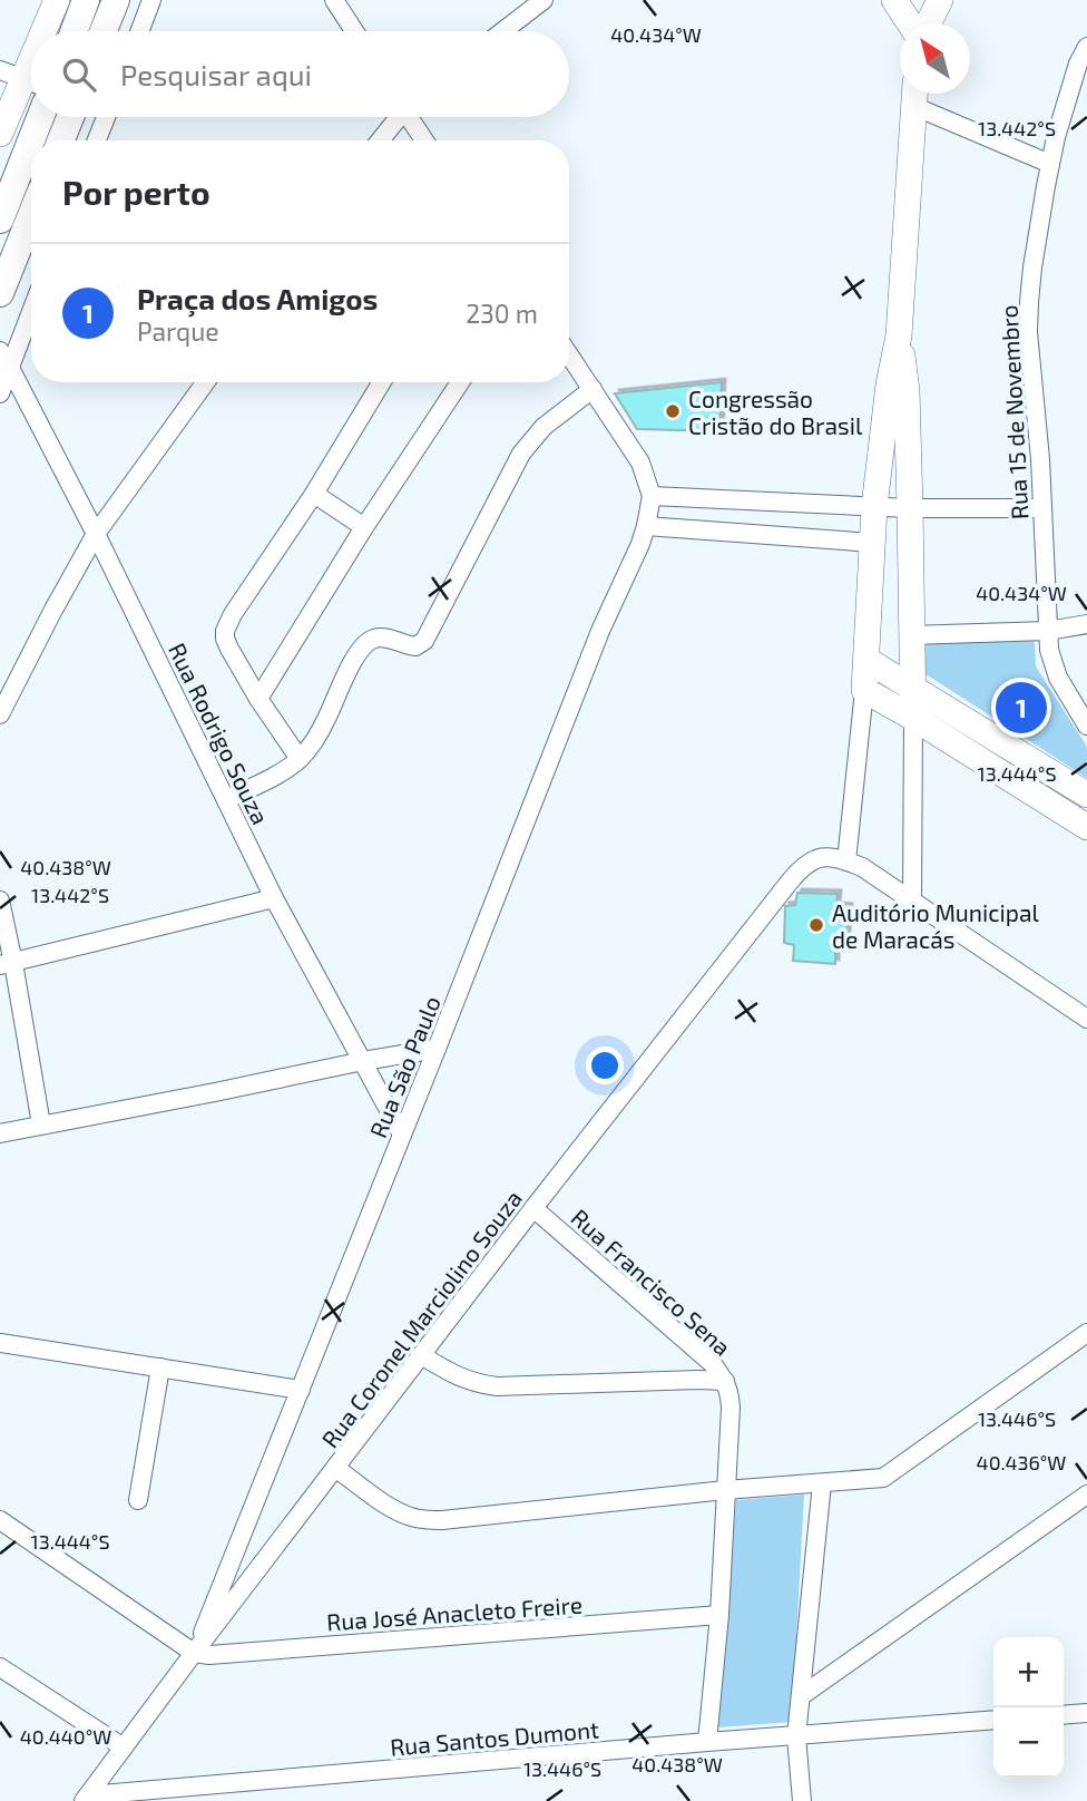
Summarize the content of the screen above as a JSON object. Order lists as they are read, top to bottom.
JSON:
{
  "streets": {
    "street": [
      "Rua 15 de Novembro",
      "Rua Rodrigo Souza",
      "Rua São Paulo",
      "Rua Francisco Sena",
      "Rua Coronel Marciolino Souza",
      "Rua José Anacleto Freire",
      "Rua Santos Dumont"
    ]
  },
  "crossings": [
    ["Rua Rodrigo Souza", "Rua São Paulo"],
    ["Rua São Paulo", "Rua Coronel Marciolino Souza"],
    ["Rua São Paulo", "Rua José Anacleto Freire"],
    ["Rua Francisco Sena", "Rua Coronel Marciolino Souza"],
    ["Rua Francisco Sena", "Rua José Anacleto Freire"],
    ["Rua Francisco Sena", "Rua Santos Dumont"],
    ["Rua Coronel Marciolino Souza", "Rua José Anacleto Freire"],
    ["Rua Coronel Marciolino Souza", "Rua Santos Dumont"]
  ],
  "places": ["Congressão Cristão do Brasil", "Auditório Municipal de Maracás"],
  "north": "top left",
  "page": {
    "search": "Pesquisar aqui",
    "heading": "Por perto",
    "list": [
      {
        "mark": "1",
        "name": "Praça dos Amigos",
        "note": "Parque",
        "value": "230 m"
      }
    ],
    "pins": "1",
    "map_buttons": ["+", "−"]
  },
  "coordinates": [
    "40.434°W",
    "13.442°S",
    "13.444°S",
    "40.438°W",
    "13.446°S",
    "40.436°W",
    "40.440°W"
  ]
}
